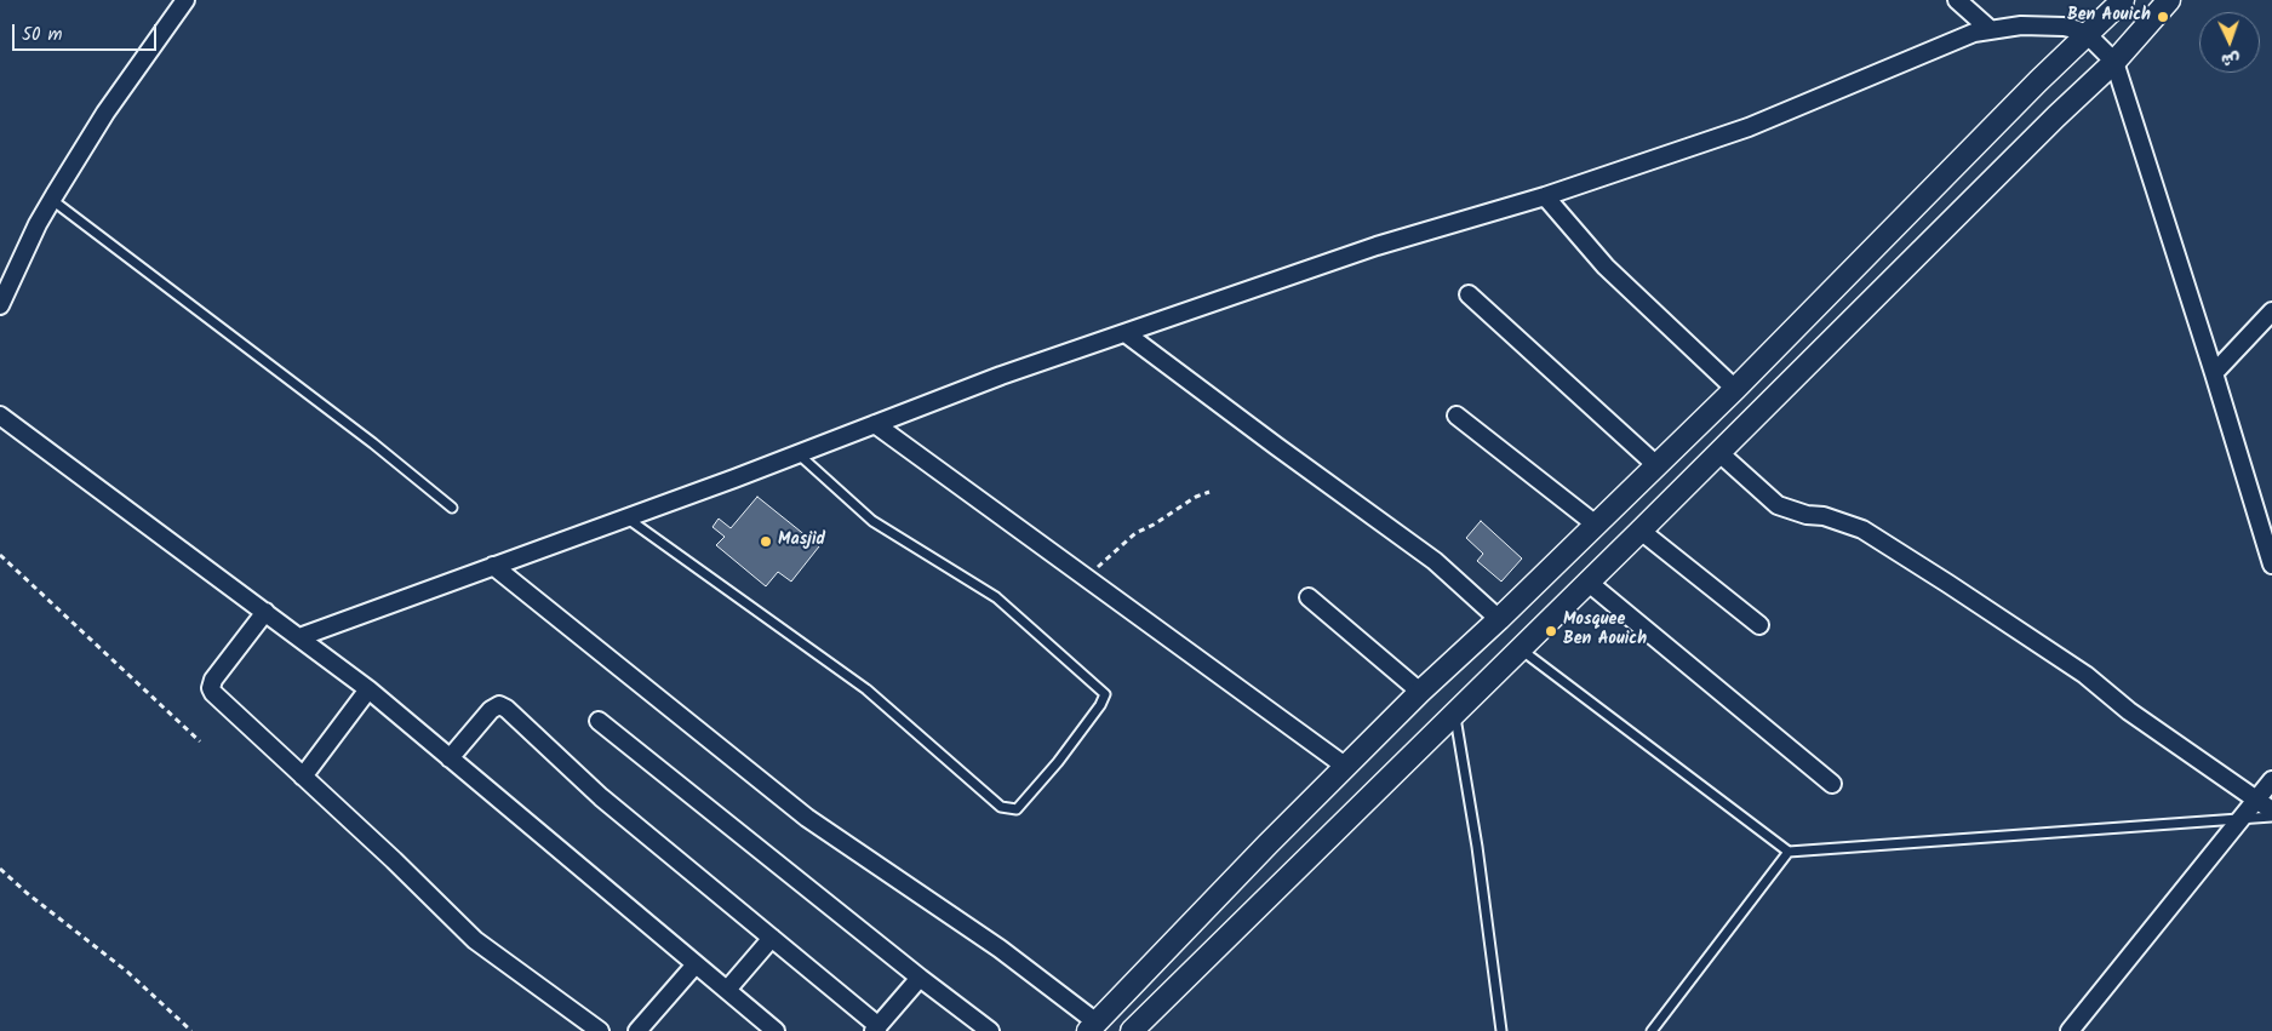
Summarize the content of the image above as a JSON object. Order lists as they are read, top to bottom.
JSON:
{
  "places": ["Ben Aouich", "Masjid", "Mosquee Ben Aouich"],
  "scale_bar": "50 m",
  "north": "bottom"
}
